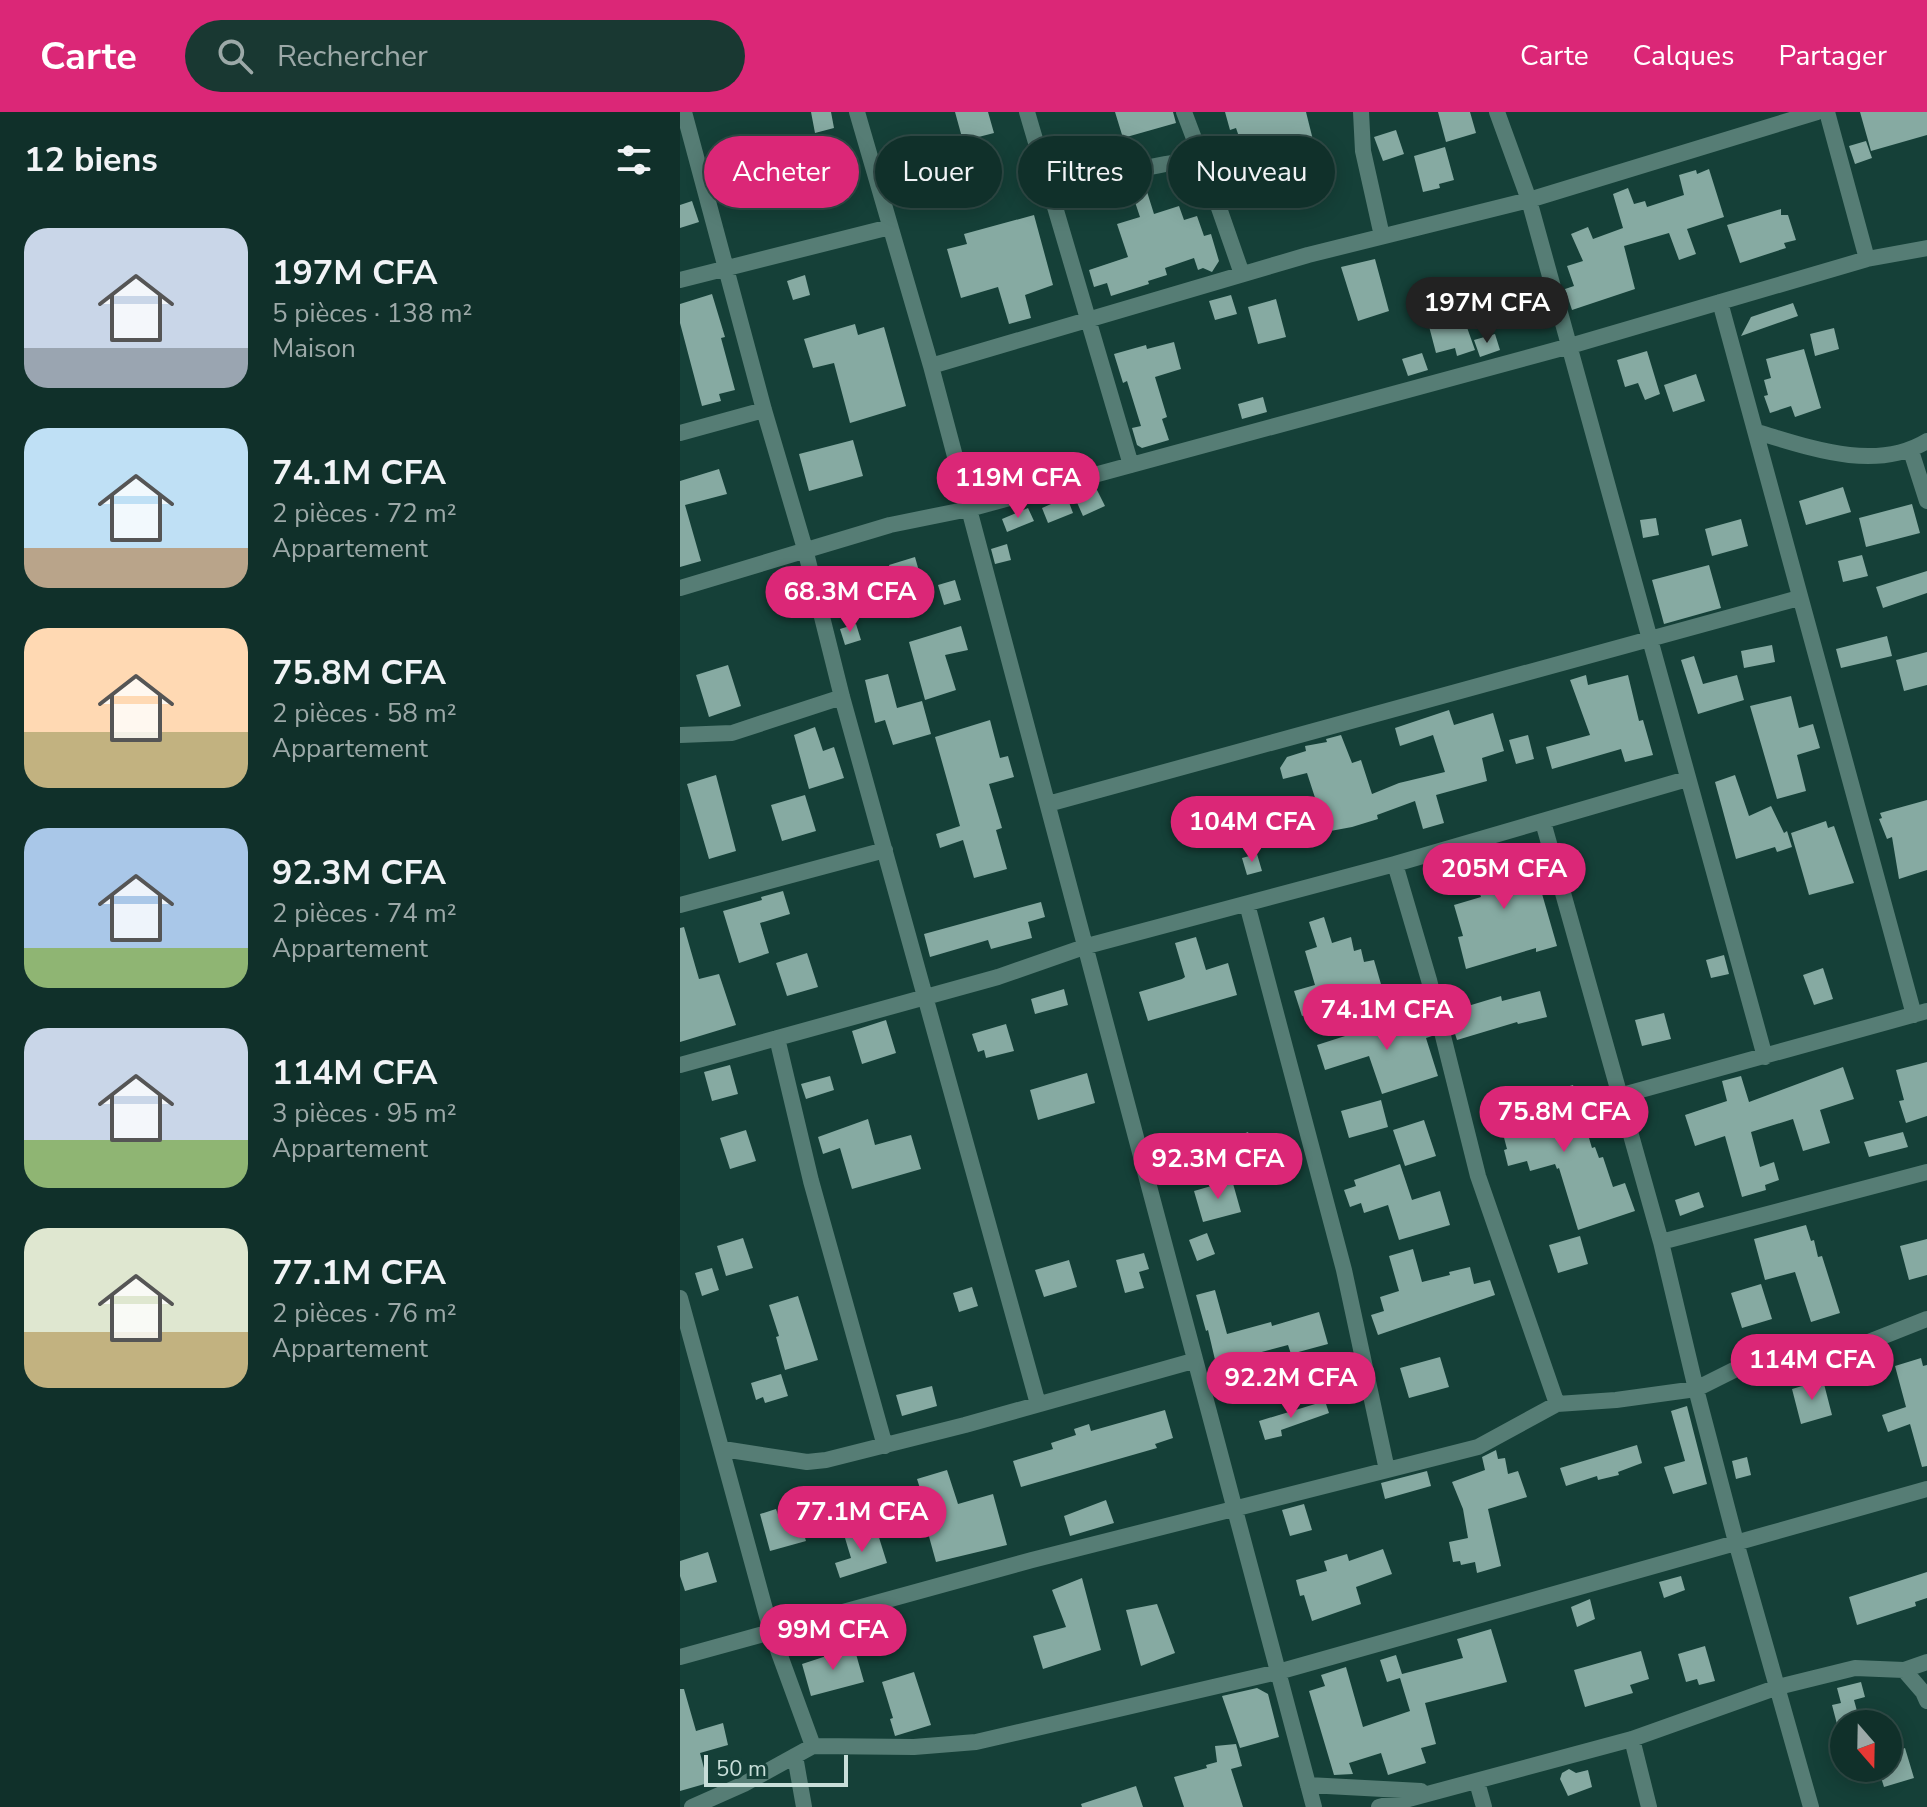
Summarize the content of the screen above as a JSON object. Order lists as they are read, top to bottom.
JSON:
{
  "scale_bar": "50 m",
  "north": "bottom",
  "page": {
    "header": "Carte",
    "search": "Rechercher",
    "nav": ["Carte", "Calques", "Partager"],
    "heading": "12 biens",
    "chip": [
      "Acheter",
      "Louer",
      "Filtres",
      "Nouveau"
    ],
    "list": [
      {
        "name": "197M CFA",
        "note": "5 pièces · 138 m² · Maison"
      },
      {
        "name": "74.1M CFA",
        "note": "2 pièces · 72 m² · Appartement"
      },
      {
        "name": "75.8M CFA",
        "note": "2 pièces · 58 m² · Appartement"
      },
      {
        "name": "92.3M CFA",
        "note": "2 pièces · 74 m² · Appartement"
      },
      {
        "name": "114M CFA",
        "note": "3 pièces · 95 m² · Appartement"
      },
      {
        "name": "77.1M CFA",
        "note": "2 pièces · 76 m² · Appartement"
      }
    ],
    "price": [
      "197M CFA",
      "119M CFA",
      "68.3M CFA",
      "104M CFA",
      "205M CFA",
      "74.1M CFA",
      "75.8M CFA",
      "92.3M CFA",
      "114M CFA",
      "92.2M CFA",
      "77.1M CFA",
      "99M CFA"
    ],
    "scale": "50 m"
  }
}
